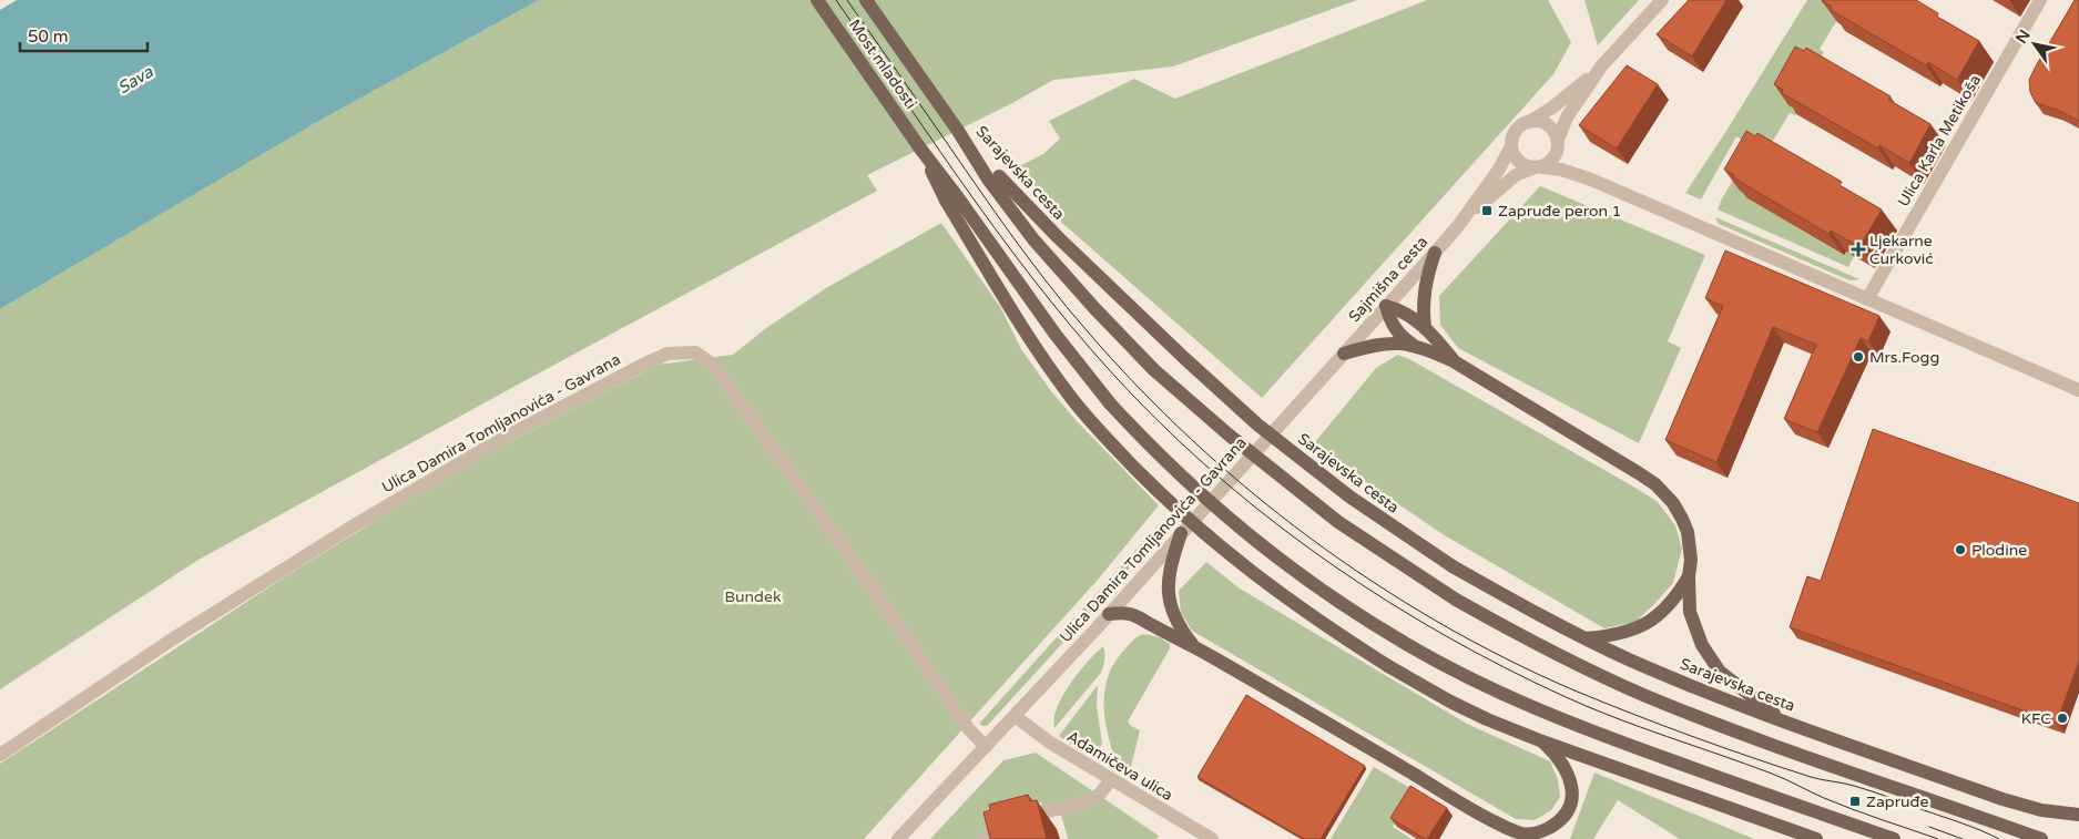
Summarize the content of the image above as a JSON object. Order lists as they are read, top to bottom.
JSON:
{
  "streets": {
    "main road": ["Most mladosti", "Sarajevska cesta"],
    "street": [
      "Ulica Karla Metikoša",
      "Sajmišna cesta",
      "Ulica Damira Tomljanovića - Gavrana",
      "Adamičeva ulica"
    ]
  },
  "crossings": [
    ["Most mladosti", "Sarajevska cesta"],
    ["Sajmišna cesta", "Ulica Damira Tomljanovića - Gavrana"],
    ["Ulica Damira Tomljanovića - Gavrana", "Adamičeva ulica"]
  ],
  "water": ["Sava"],
  "parks": ["Bundek"],
  "places": {
    "transit": ["Zapruđe peron 1", "Zapruđe"],
    "health": ["Ljekarne Ćurković"],
    "other": ["Mrs.Fogg", "Plodine", "KFC"]
  },
  "scale_bar": "50 m",
  "north": "top left"
}
